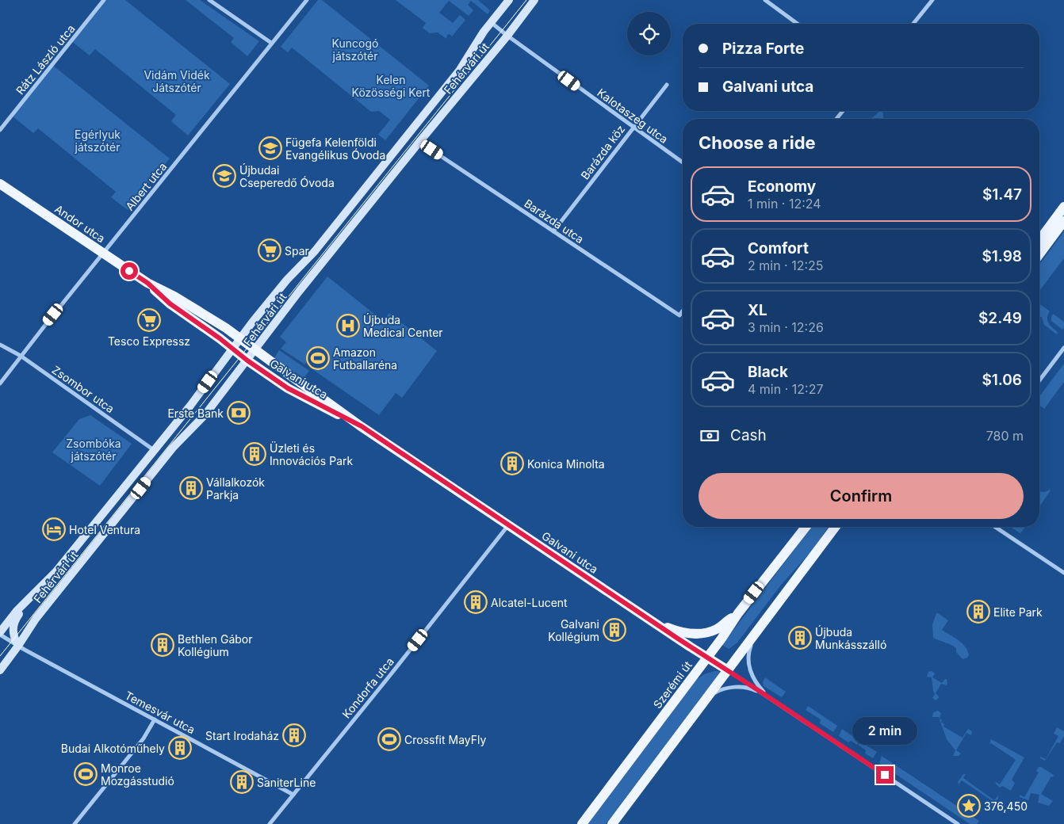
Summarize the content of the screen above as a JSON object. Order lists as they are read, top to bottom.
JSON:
{
  "streets": {
    "main road": ["Andor utca", "Galvani utca", "Szerémi út"],
    "street": [
      "Rátz László utca",
      "Fehérvári út",
      "Kalotaszeg utca",
      "Barázda köz",
      "Albert utca",
      "Barázda utca",
      "Zsombor utca",
      "Kondorfa utca",
      "Temesvár utca"
    ]
  },
  "crossings": [
    ["Fehérvári út", "Kalotaszeg utca"],
    ["Fehérvári út", "Barázda utca"],
    ["Fehérvári út", "Andor utca"],
    ["Fehérvári út", "Galvani utca"],
    ["Fehérvári út", "Zsombor utca"],
    ["Fehérvári út", "Temesvár utca"],
    ["Kalotaszeg utca", "Barázda köz"],
    ["Barázda köz", "Barázda utca"],
    ["Albert utca", "Andor utca"],
    ["Albert utca", "Zsombor utca"],
    ["Andor utca", "Galvani utca"],
    ["Galvani utca", "Szerémi út"],
    ["Galvani utca", "Kondorfa utca"],
    ["Kondorfa utca", "Temesvár utca"]
  ],
  "parks": [
    "Kuncogó játszótér",
    "Vidám Vidék Játszótér",
    "Kelen Közösségi Kert",
    "Egérlyuk játszótér",
    "Zsombóka játszótér"
  ],
  "places": {
    "school or university": ["Fügefa Kelenföldi Evangélikus Óvoda", "Újbudai Cseperedő Óvoda"],
    "supermarket": ["Spar", "Tesco Expressz"],
    "hospital": ["Újbuda Medical Center"],
    "sports": ["Amazon Futballaréna", "Crossfit MayFly", "Monroe Mozgásstudió"],
    "bank": ["Erste Bank"],
    "building": [
      "Üzleti és Innovációs Park",
      "Konica Minolta",
      "Vállalkozók Parkja",
      "Alcatel-Lucent",
      "Elite Park",
      "Galvani Kollégium",
      "Újbuda Munkásszálló",
      "Bethlen Gábor Kollégium",
      "Start Irodaház",
      "Budai Alkotóműhely",
      "SaniterLine"
    ],
    "hotel": ["Hotel Ventura"],
    "place": ["376,450"]
  },
  "page": {
    "banner": ["Pizza Forte", "Galvani utca"],
    "heading": "Choose a ride",
    "list": [
      {
        "name": "Economy",
        "note": "1 min · 12:24",
        "value": "$1.47"
      },
      {
        "name": "Comfort",
        "note": "2 min · 12:25",
        "value": "$1.98"
      },
      {
        "name": "XL",
        "note": "3 min · 12:26",
        "value": "$2.49"
      },
      {
        "name": "Black",
        "note": "4 min · 12:27",
        "value": "$1.06"
      }
    ],
    "pay": ["Cash", "780 m"],
    "buttons": "Confirm",
    "bubble": "2 min"
  }
}
